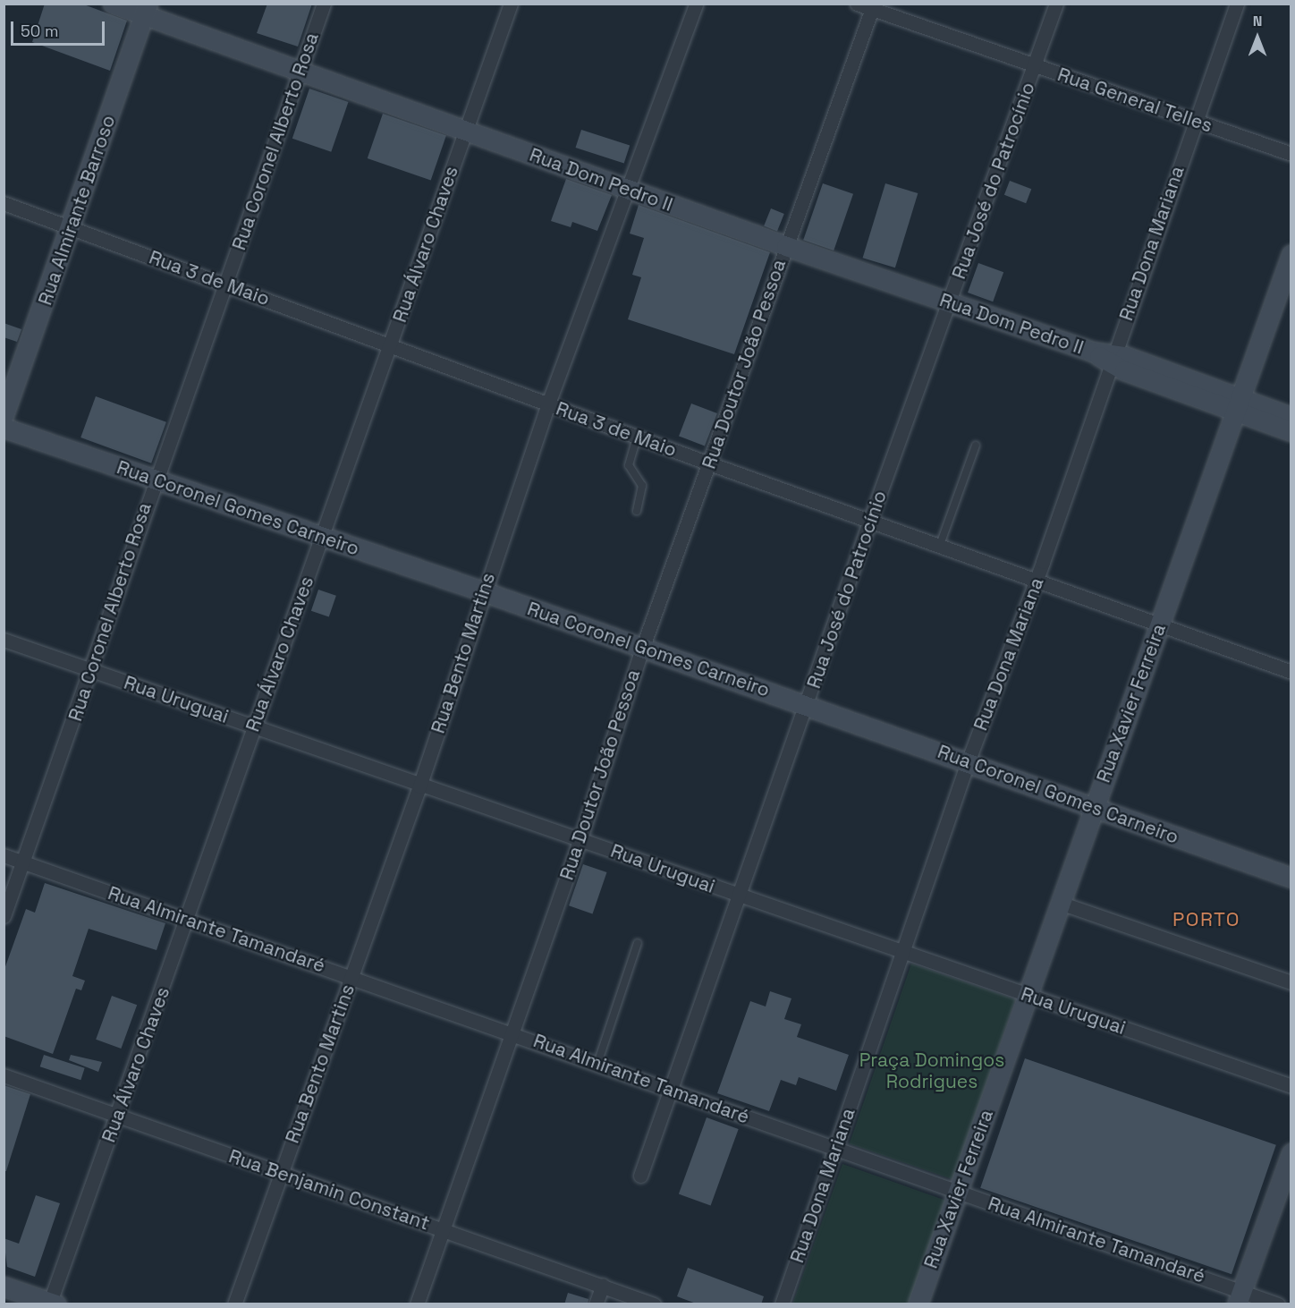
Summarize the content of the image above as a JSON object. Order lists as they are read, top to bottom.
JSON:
{
  "streets": {
    "street": [
      "Rua General Telles",
      "Rua Coronel Alberto Rosa",
      "Rua Dom Pedro II",
      "Rua José do Patrocínio",
      "Rua Almirante Barroso",
      "Rua Dona Mariana",
      "Rua Álvaro Chaves",
      "Rua 3 de Maio",
      "Rua Doutor João Pessoa",
      "Rua Coronel Gomes Carneiro",
      "Rua Bento Martins",
      "Rua Uruguai",
      "Rua Xavier Ferreira",
      "Rua Almirante Tamandaré",
      "Rua Benjamin Constant"
    ]
  },
  "crossings": [
    ["Rua General Telles", "Rua José do Patrocínio"],
    ["Rua General Telles", "Rua Dona Mariana"],
    ["Rua General Telles", "Rua Doutor João Pessoa"],
    ["Rua Coronel Alberto Rosa", "Rua Dom Pedro II"],
    ["Rua Coronel Alberto Rosa", "Rua 3 de Maio"],
    ["Rua Coronel Alberto Rosa", "Rua Coronel Gomes Carneiro"],
    ["Rua Coronel Alberto Rosa", "Rua Uruguai"],
    ["Rua Coronel Alberto Rosa", "Rua Almirante Tamandaré"],
    ["Rua Dom Pedro II", "Rua José do Patrocínio"],
    ["Rua Dom Pedro II", "Rua Almirante Barroso"],
    ["Rua Dom Pedro II", "Rua Dona Mariana"],
    ["Rua Dom Pedro II", "Rua Álvaro Chaves"],
    ["Rua Dom Pedro II", "Rua Doutor João Pessoa"],
    ["Rua Dom Pedro II", "Rua Bento Martins"],
    ["Rua Dom Pedro II", "Rua Xavier Ferreira"],
    ["Rua José do Patrocínio", "Rua 3 de Maio"],
    ["Rua José do Patrocínio", "Rua Coronel Gomes Carneiro"],
    ["Rua José do Patrocínio", "Rua Uruguai"],
    ["Rua José do Patrocínio", "Rua Almirante Tamandaré"],
    ["Rua Almirante Barroso", "Rua 3 de Maio"],
    ["Rua Dona Mariana", "Rua 3 de Maio"],
    ["Rua Dona Mariana", "Rua Coronel Gomes Carneiro"],
    ["Rua Dona Mariana", "Rua Uruguai"],
    ["Rua Dona Mariana", "Rua Almirante Tamandaré"],
    ["Rua Álvaro Chaves", "Rua 3 de Maio"],
    ["Rua Álvaro Chaves", "Rua Coronel Gomes Carneiro"],
    ["Rua Álvaro Chaves", "Rua Uruguai"],
    ["Rua Álvaro Chaves", "Rua Almirante Tamandaré"],
    ["Rua Álvaro Chaves", "Rua Benjamin Constant"],
    ["Rua 3 de Maio", "Rua Doutor João Pessoa"],
    ["Rua 3 de Maio", "Rua Bento Martins"],
    ["Rua 3 de Maio", "Rua Xavier Ferreira"],
    ["Rua Doutor João Pessoa", "Rua Coronel Gomes Carneiro"],
    ["Rua Doutor João Pessoa", "Rua Uruguai"],
    ["Rua Doutor João Pessoa", "Rua Almirante Tamandaré"],
    ["Rua Doutor João Pessoa", "Rua Benjamin Constant"],
    ["Rua Coronel Gomes Carneiro", "Rua Bento Martins"],
    ["Rua Coronel Gomes Carneiro", "Rua Xavier Ferreira"],
    ["Rua Bento Martins", "Rua Uruguai"],
    ["Rua Bento Martins", "Rua Almirante Tamandaré"],
    ["Rua Bento Martins", "Rua Benjamin Constant"],
    ["Rua Uruguai", "Rua Xavier Ferreira"],
    ["Rua Xavier Ferreira", "Rua Almirante Tamandaré"]
  ],
  "districts": ["PORTO"],
  "parks": ["Praça Domingos Rodrigues"],
  "scale_bar": "50 m",
  "north": "top"
}
